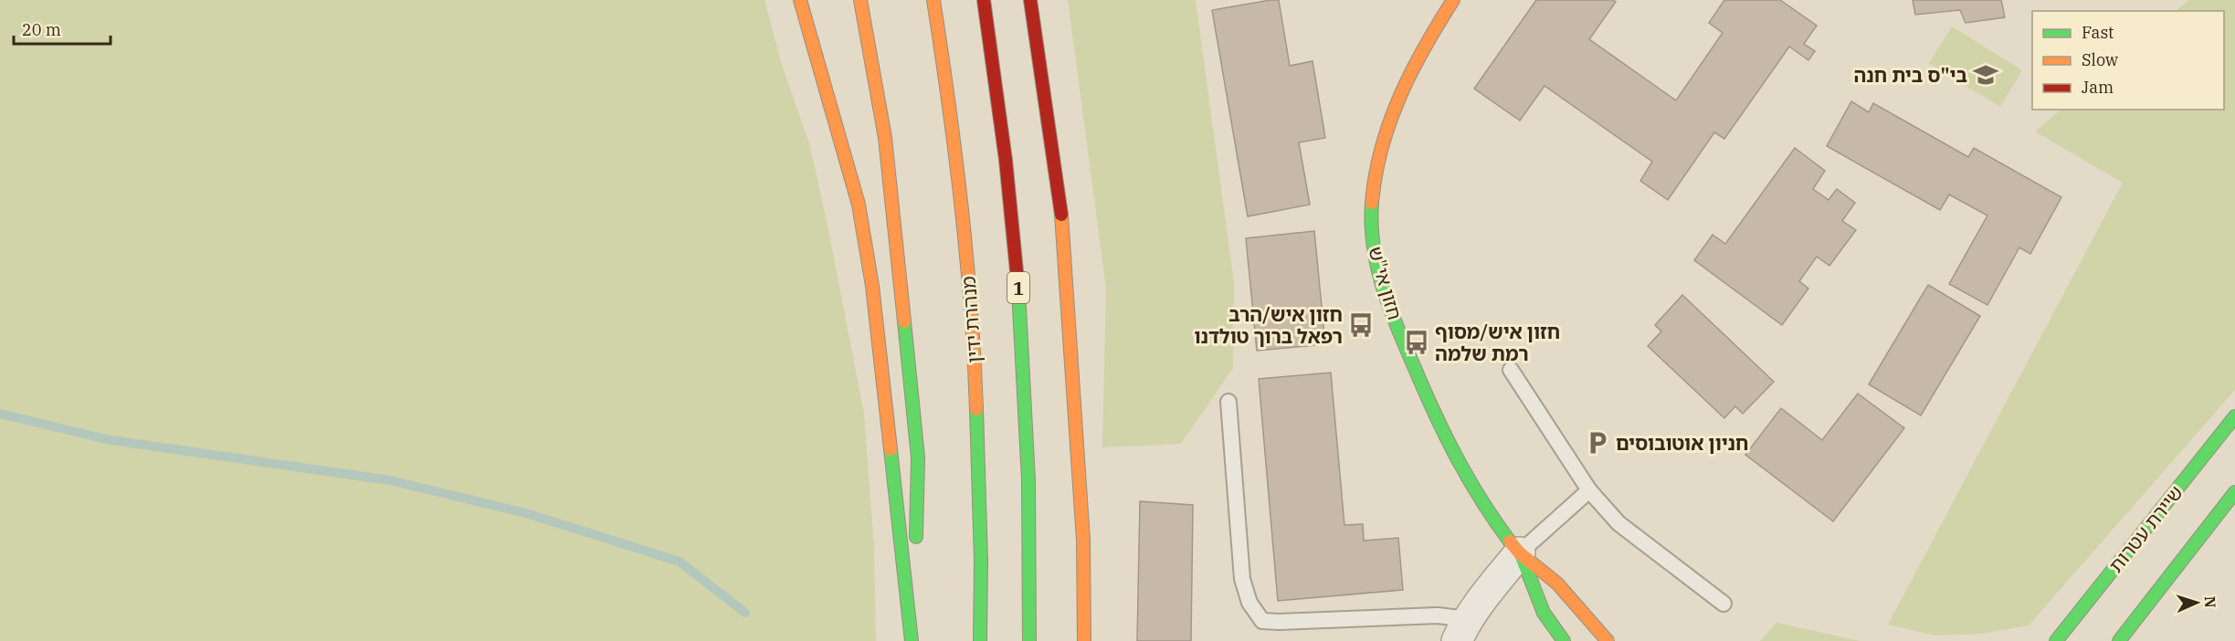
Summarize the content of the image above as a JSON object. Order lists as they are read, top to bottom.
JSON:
{
  "streets": {
    "main road": [
      "חזון אי\"ש",
      "1",
      "מנהרת ידין",
      "שיירת עטרות"
    ]
  },
  "places": {
    "school or university": ["בי\"ס בית חנה"],
    "bus stop": ["חזון איש/הרב רפאל ברוך טולדנו", "חזון איש/מסוף רמת שלמה"],
    "parking": ["חניון אוטובוסים"]
  },
  "legend": ["Fast", "Slow", "Jam"],
  "scale_bar": "20 m",
  "north": "right"
}
